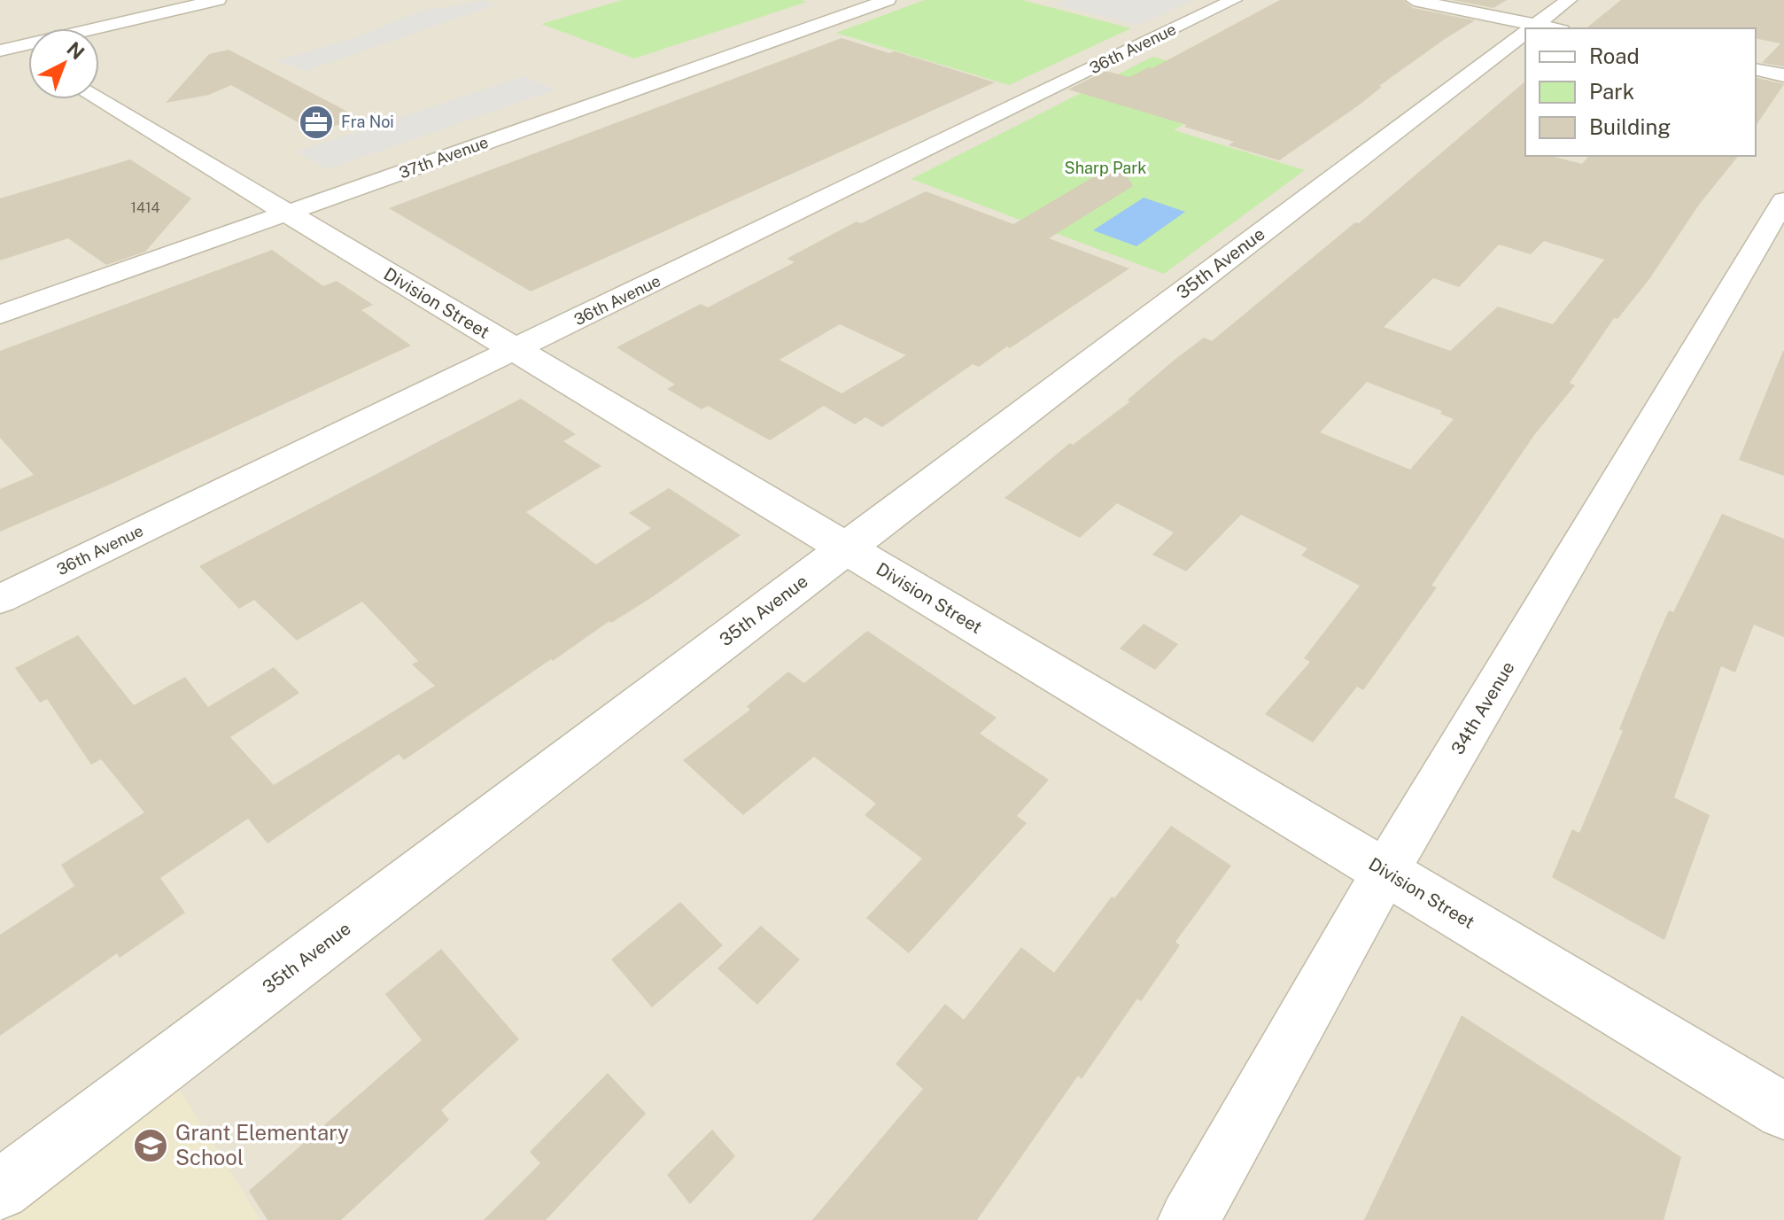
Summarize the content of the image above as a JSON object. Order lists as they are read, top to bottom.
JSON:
{
  "streets": {
    "street": [
      "36th Avenue",
      "37th Avenue",
      "35th Avenue",
      "Division Street",
      "34th Avenue"
    ]
  },
  "crossings": [
    ["36th Avenue", "Division Street"],
    ["37th Avenue", "Division Street"],
    ["35th Avenue", "Division Street"],
    ["Division Street", "34th Avenue"]
  ],
  "parks": ["Sharp Park"],
  "places": {
    "office": ["Fra Noi"],
    "school or university": ["Grant Elementary School"]
  },
  "house_numbers": ["1414"],
  "legend": ["Road", "Park", "Building"],
  "north": "top right"
}
